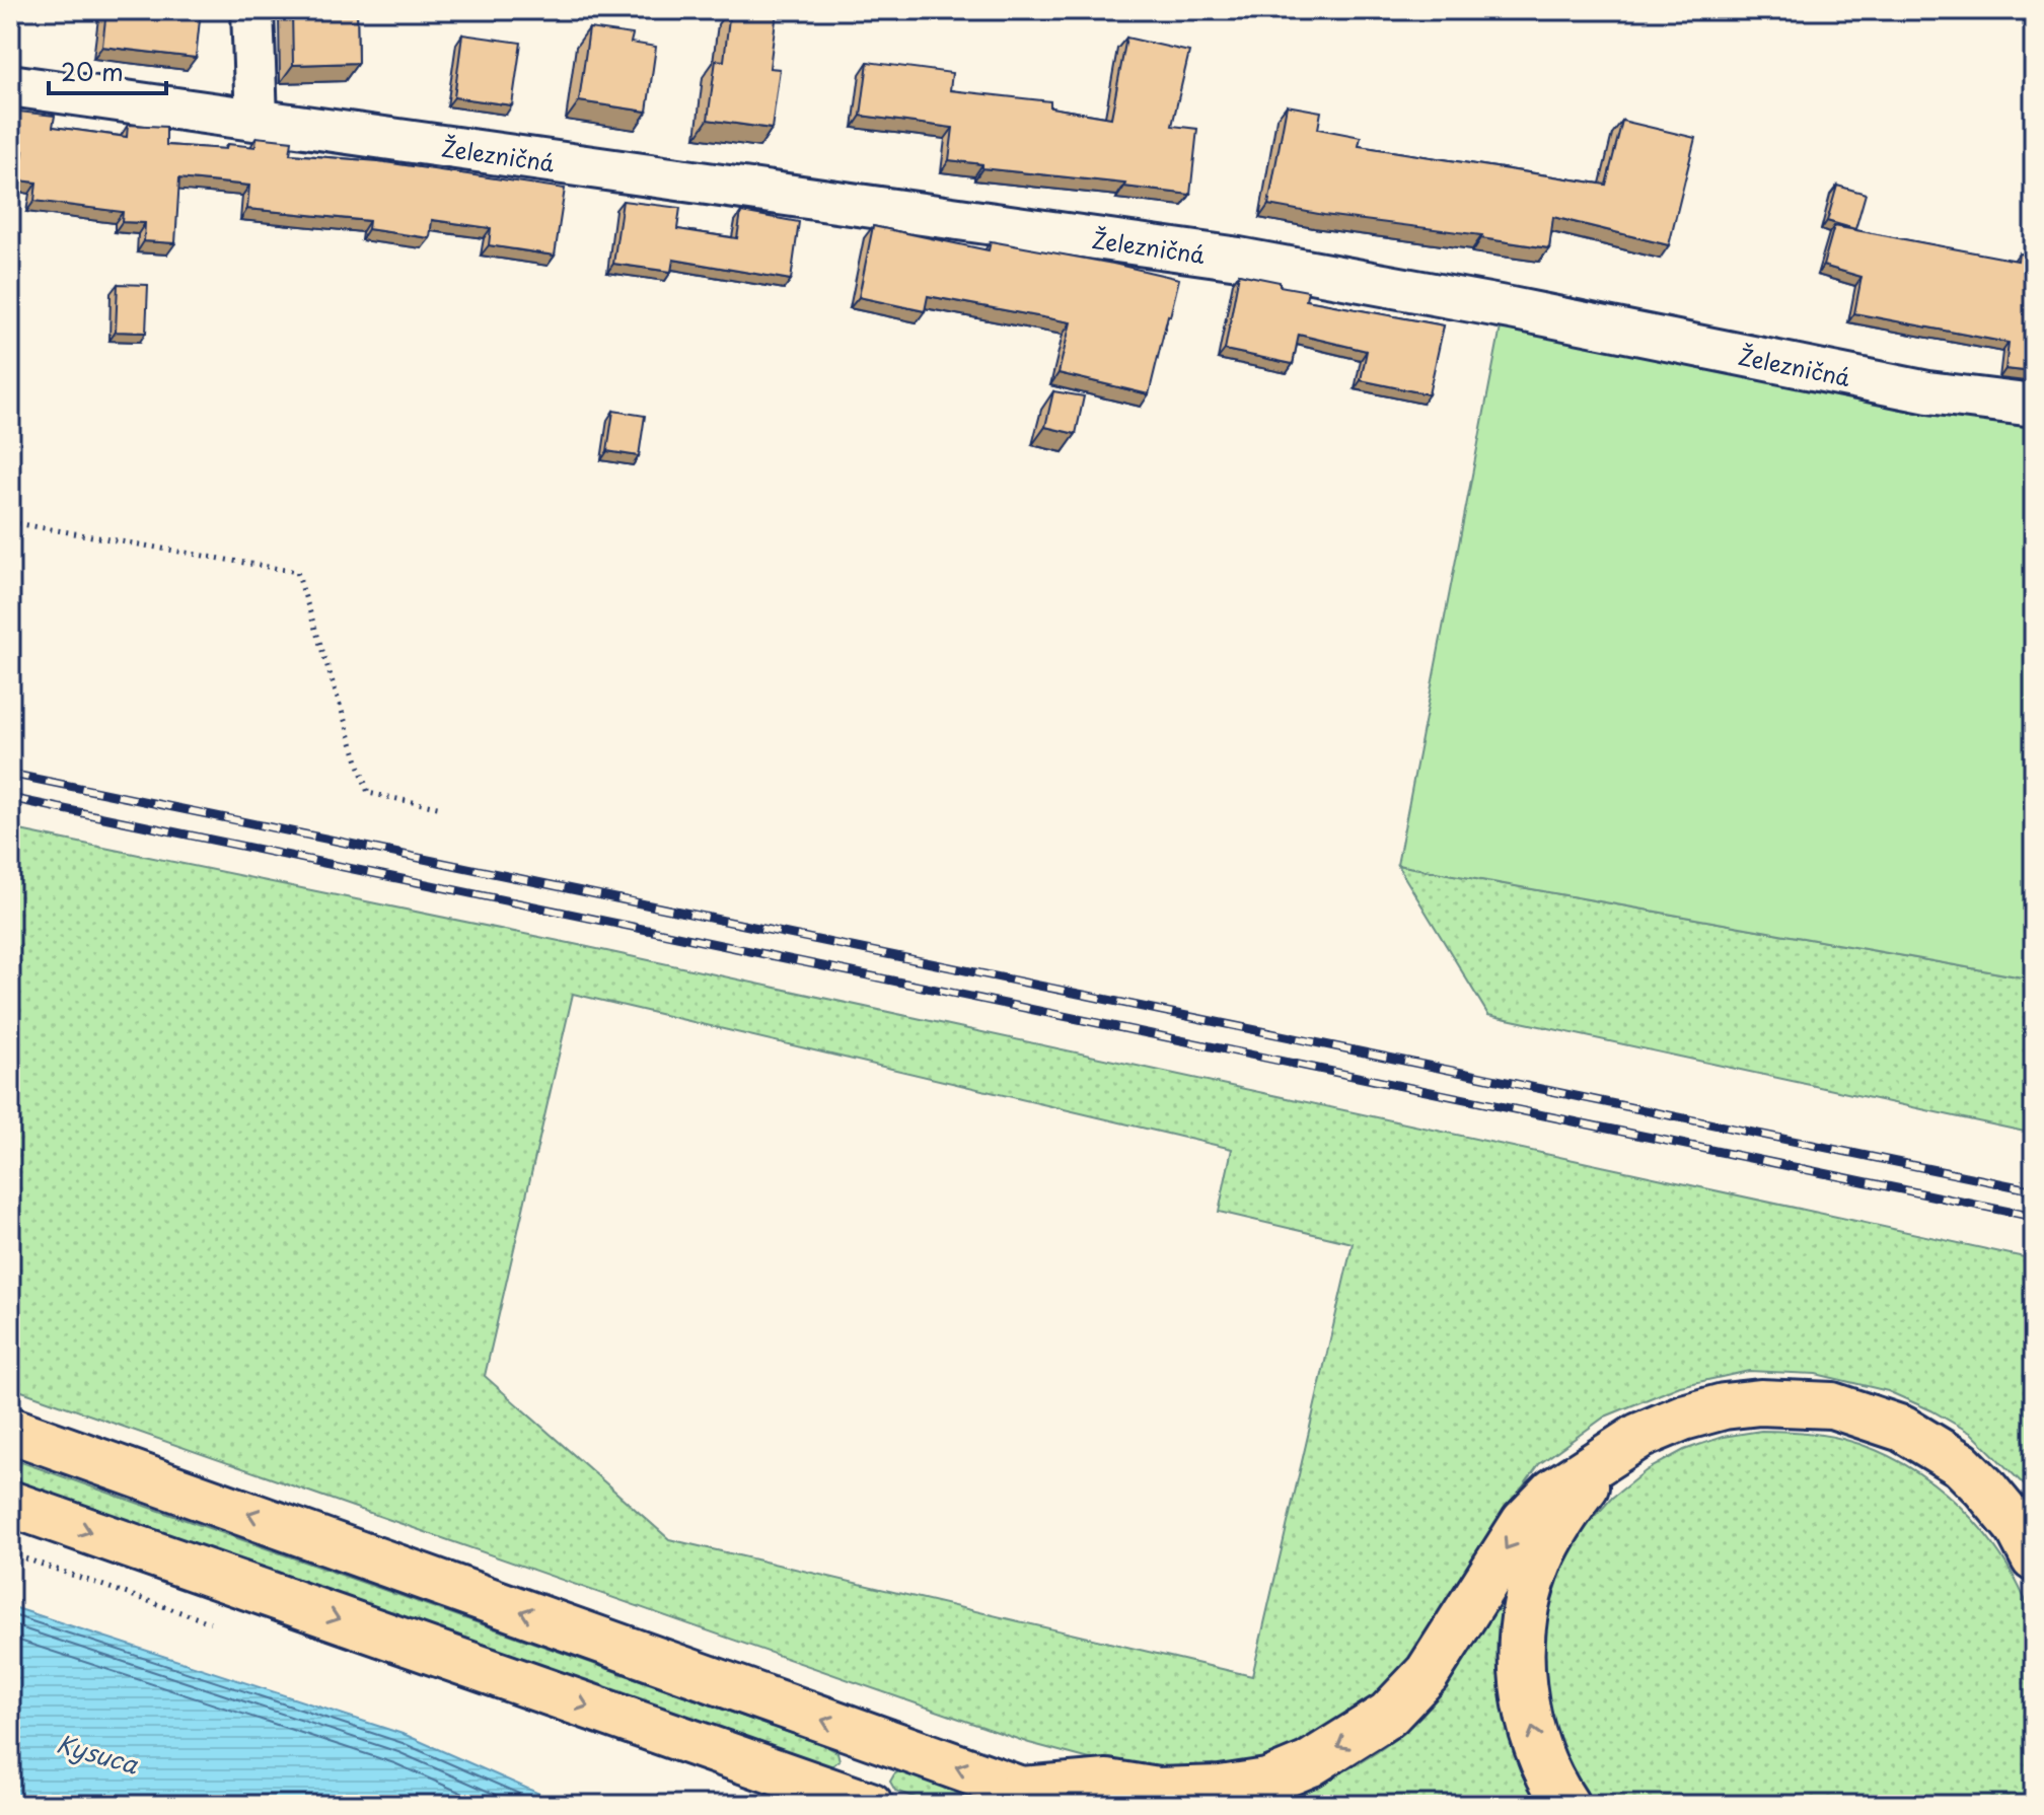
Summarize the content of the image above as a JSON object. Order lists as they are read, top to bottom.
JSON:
{
  "streets": {
    "street": ["Železničná"]
  },
  "water": ["Kysuca"],
  "scale_bar": "20 m"
}
